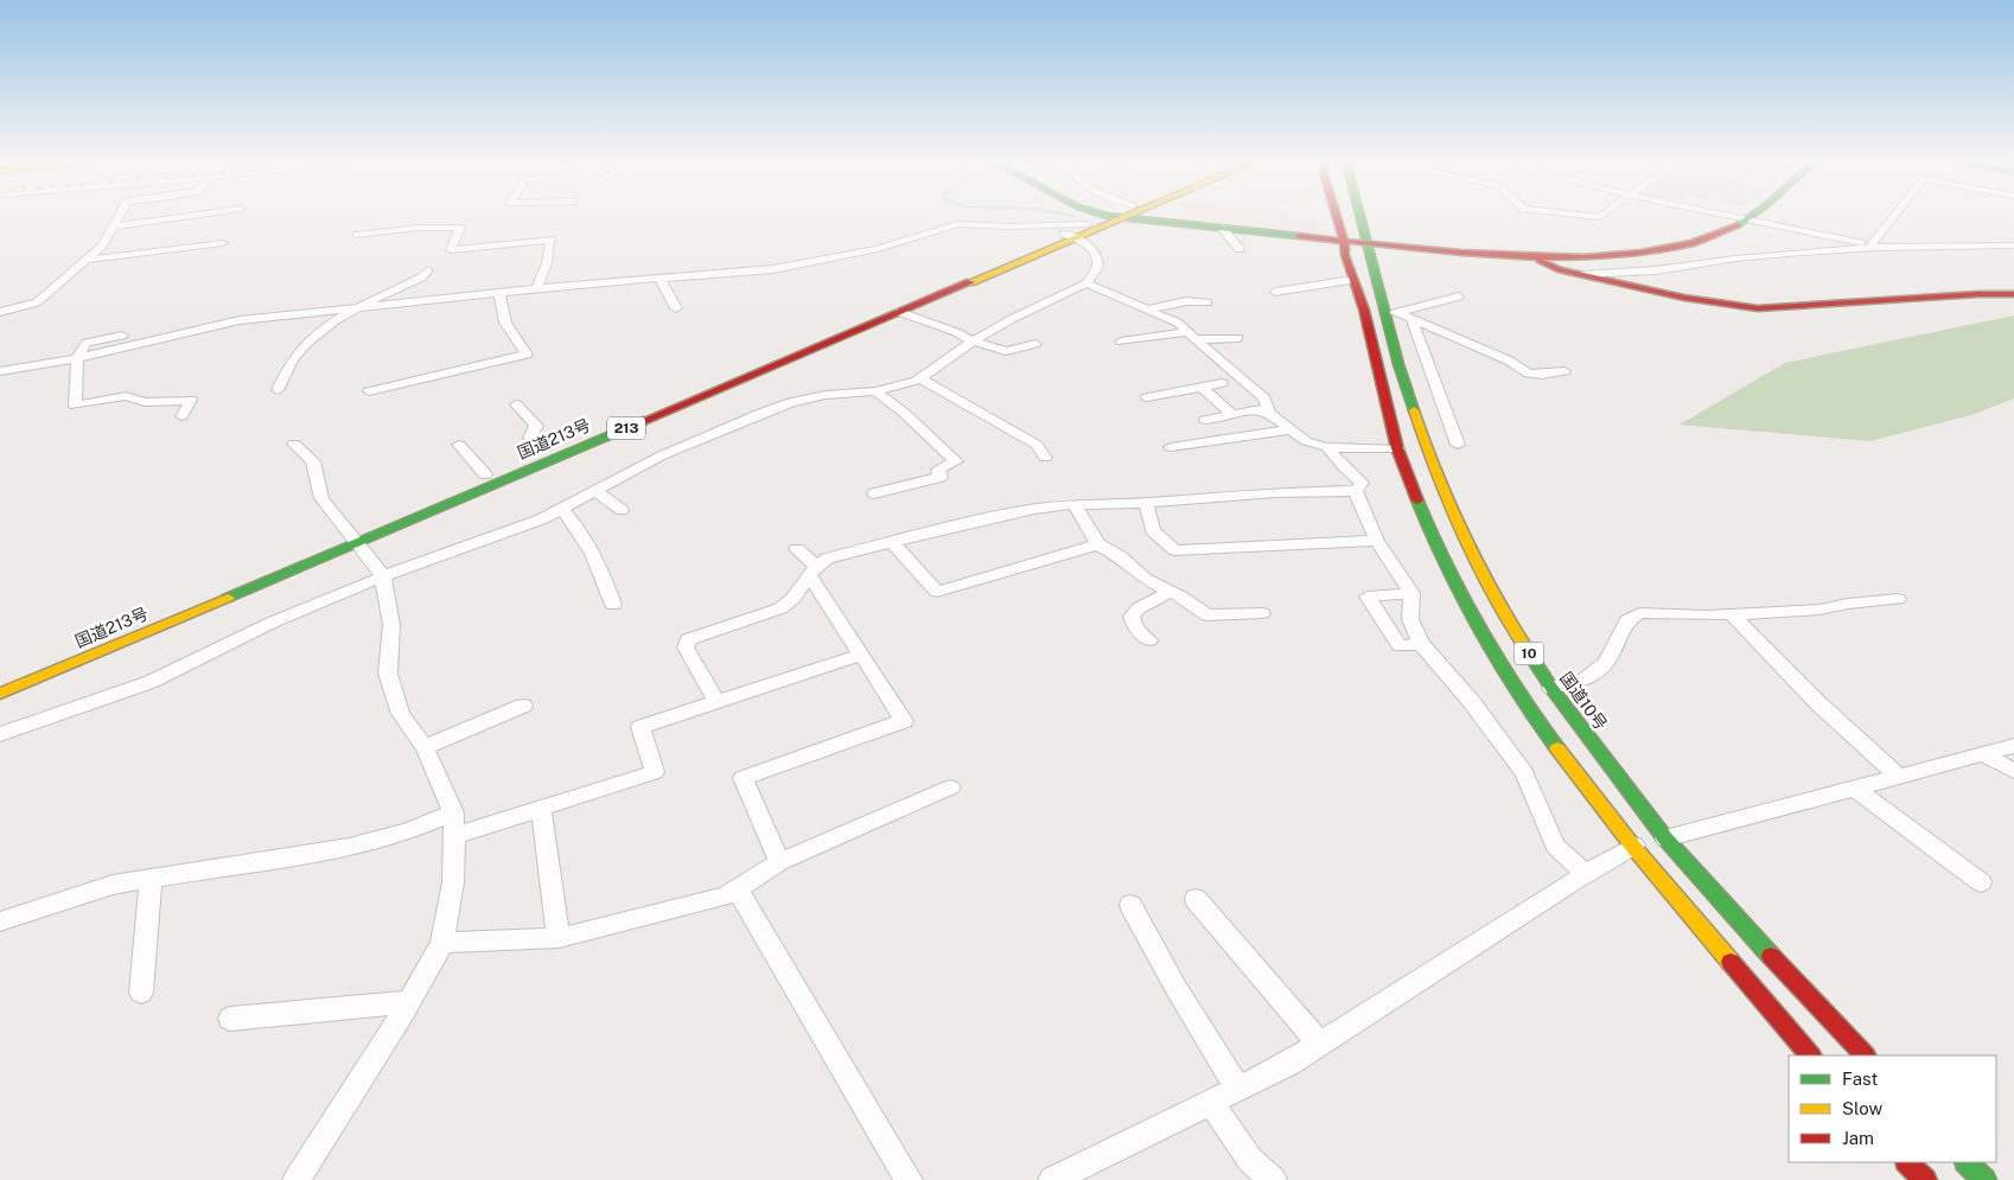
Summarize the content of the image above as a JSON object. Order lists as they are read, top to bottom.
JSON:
{
  "streets": {
    "main road": [
      "213",
      "国道213号",
      "10",
      "国道10号"
    ]
  },
  "legend": ["Fast", "Slow", "Jam"]
}
